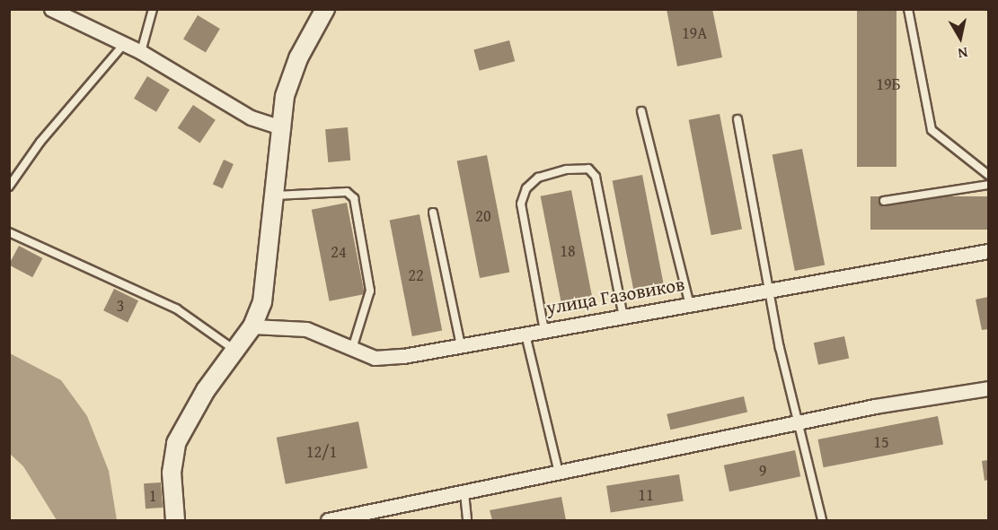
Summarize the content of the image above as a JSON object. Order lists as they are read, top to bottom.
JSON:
{
  "streets": {
    "street": ["улица Газовиков"]
  },
  "house_numbers": [
    "19А",
    "19Б",
    "20",
    "18",
    "24",
    "22",
    "3",
    "15",
    "12/1",
    "9",
    "11",
    "1"
  ],
  "north": "bottom"
}
